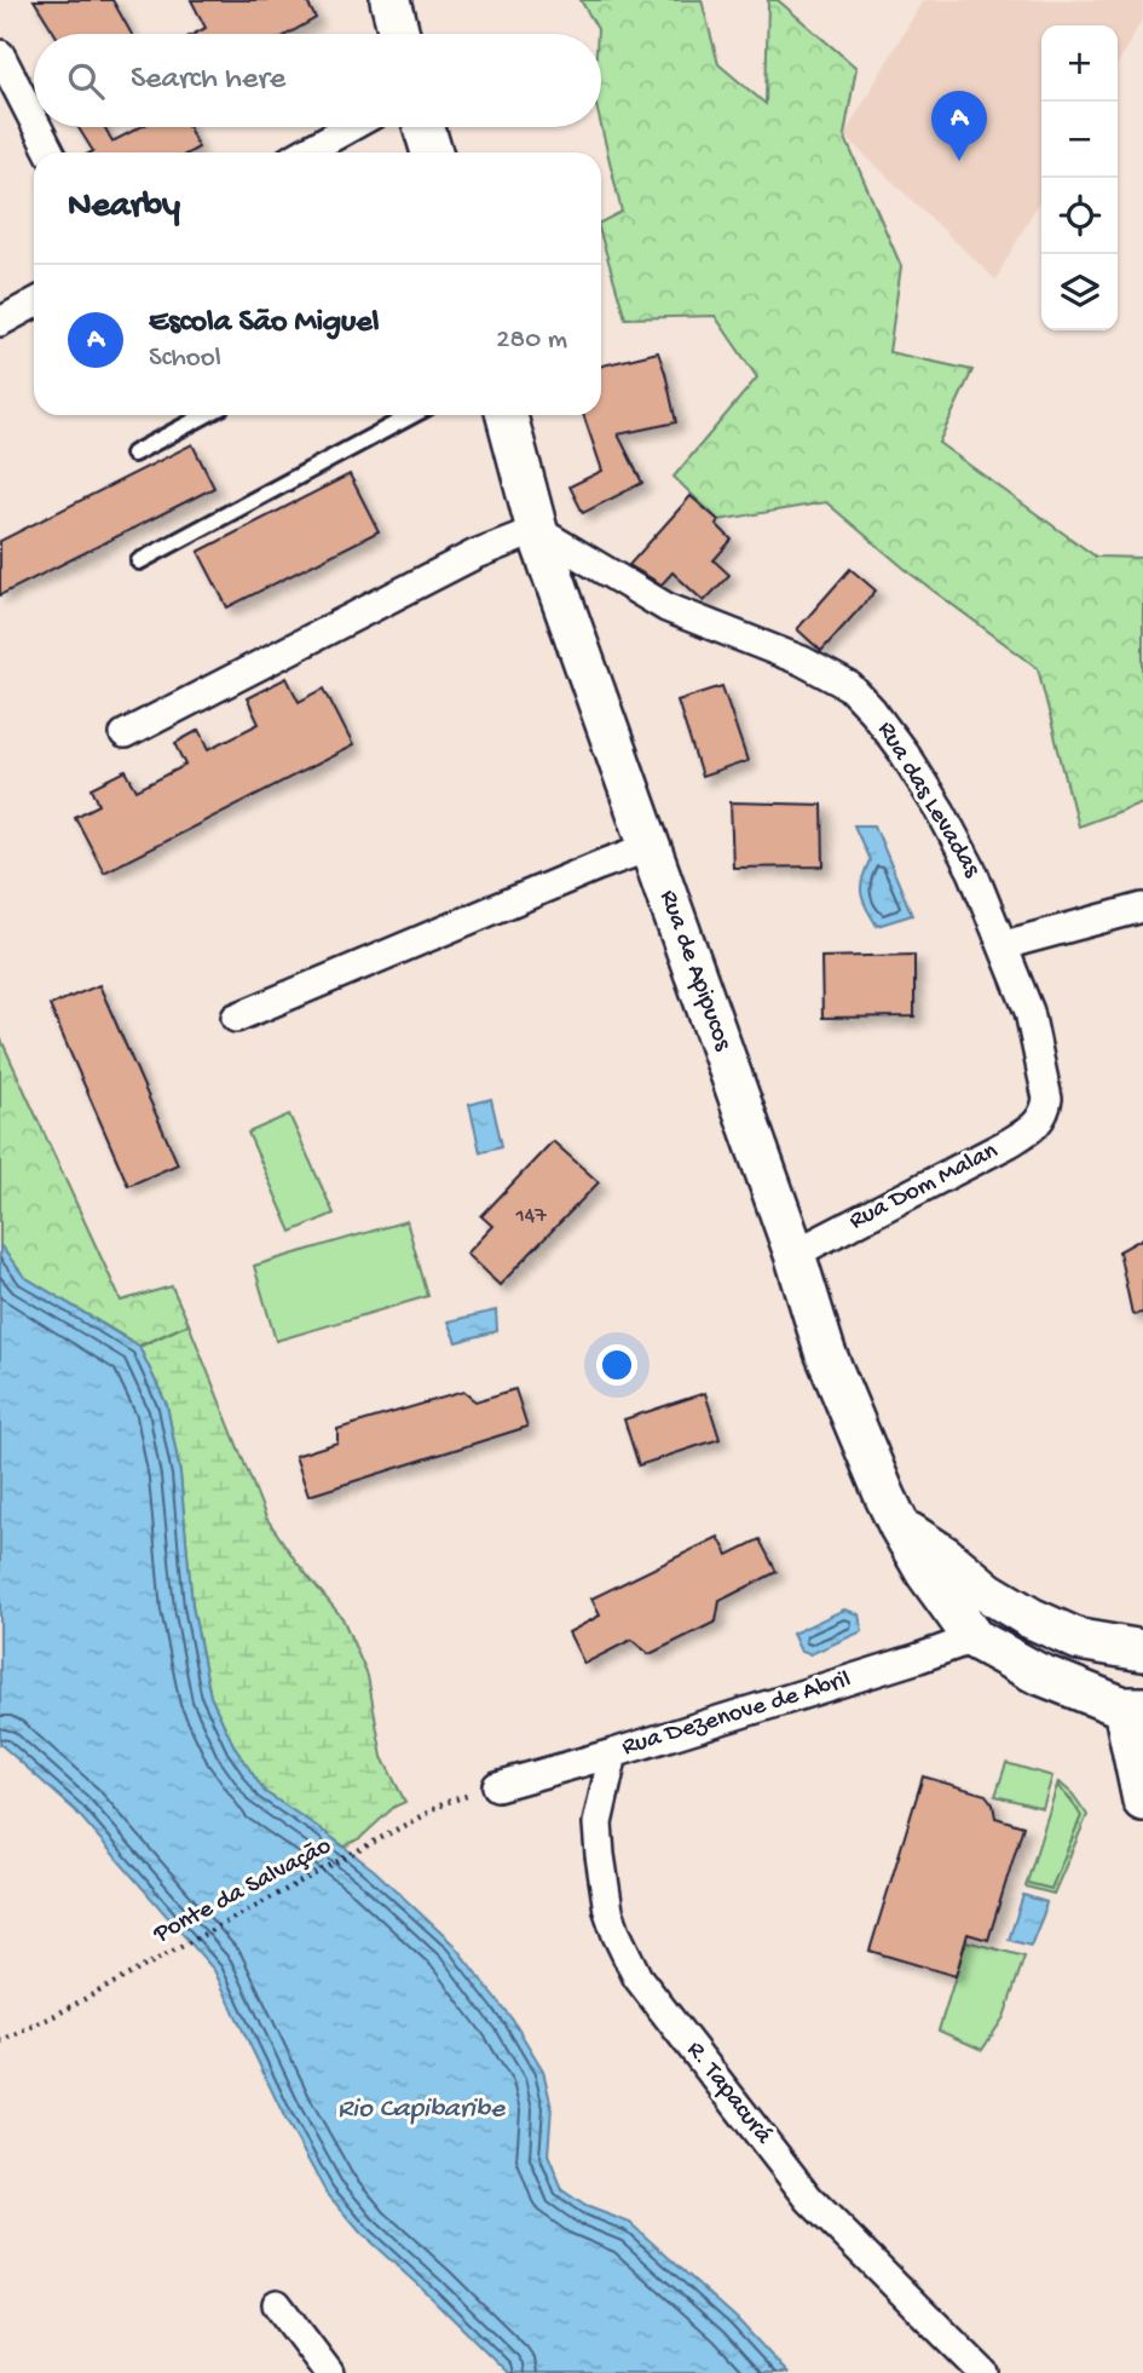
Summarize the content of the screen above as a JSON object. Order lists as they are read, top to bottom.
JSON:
{
  "streets": {
    "main road": ["Rua de Apipucos"],
    "street": [
      "Rua das Levadas",
      "Rua Dom Malan",
      "Rua Dezenove de Abril",
      "R. Tapacurá"
    ],
    "path": ["Ponte da Salvação"]
  },
  "crossings": [
    ["Rua das Levadas", "Rua de Apipucos"],
    ["Rua das Levadas", "Rua Dom Malan"],
    ["Rua de Apipucos", "Rua Dom Malan"],
    ["Rua de Apipucos", "Rua Dezenove de Abril"],
    ["Rua Dezenove de Abril", "R. Tapacurá"]
  ],
  "water": ["Rio Capibaribe"],
  "house_numbers": ["147"],
  "page": {
    "map_buttons": ["+", "−"],
    "search": "Search here",
    "pins": "A",
    "heading": "Nearby",
    "list": [
      {
        "mark": "A",
        "name": "Escola São Miguel",
        "note": "School",
        "value": "280 m"
      }
    ]
  }
}
